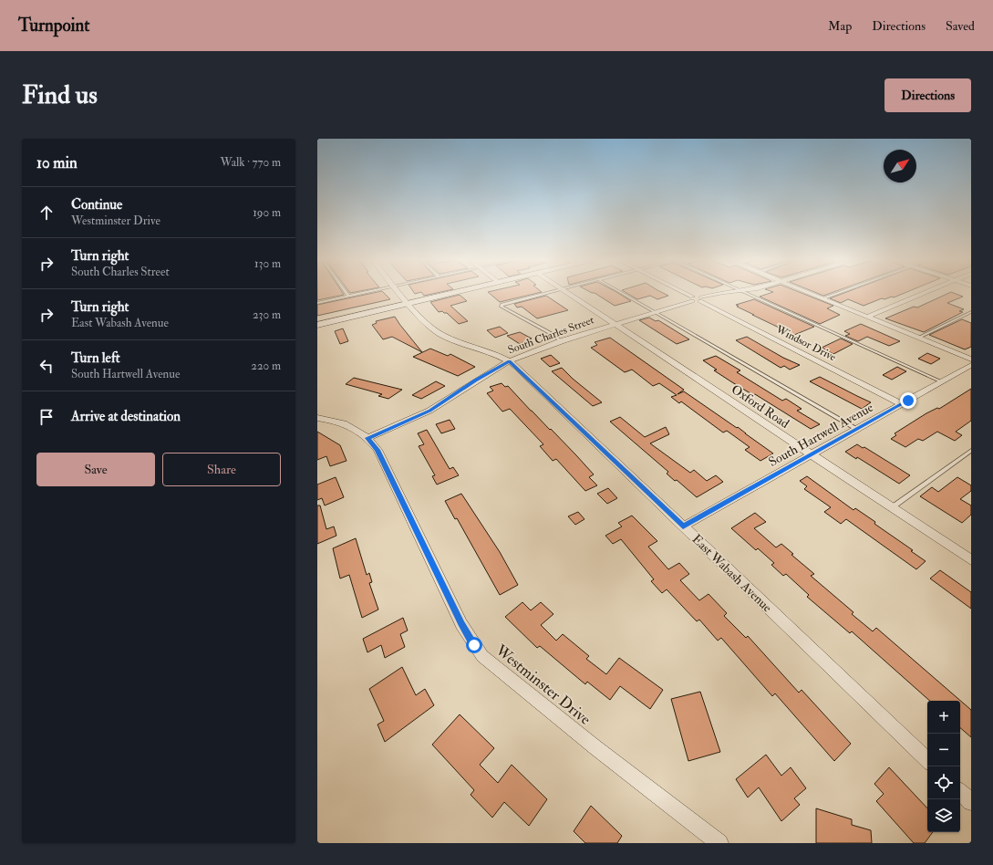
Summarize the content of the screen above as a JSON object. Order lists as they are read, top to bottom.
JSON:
{
  "streets": {
    "street": [
      "South Charles Street",
      "Windsor Drive",
      "Oxford Road",
      "South Hartwell Avenue",
      "East Wabash Avenue",
      "Westminster Drive"
    ]
  },
  "crossings": [
    ["South Charles Street", "Oxford Road"],
    ["South Charles Street", "East Wabash Avenue"],
    ["South Charles Street", "Westminster Drive"],
    ["Windsor Drive", "South Hartwell Avenue"],
    ["Oxford Road", "South Hartwell Avenue"],
    ["South Hartwell Avenue", "East Wabash Avenue"]
  ],
  "north": "top right",
  "page": {
    "header": "Turnpoint",
    "nav": ["Map", "Directions", "Saved"],
    "buttons": [
      "Directions",
      ["Save", "Share"]
    ],
    "title": "Find us",
    "heading": ["10 min", "Walk · 770 m"],
    "list": [
      ["Continue", "Westminster Drive", "190 m"],
      ["Turn right", "South Charles Street", "130 m"],
      ["Turn right", "East Wabash Avenue", "230 m"],
      ["Turn left", "South Hartwell Avenue", "220 m"],
      "Arrive at destination"
    ],
    "map_buttons": ["+", "−"]
  }
}
